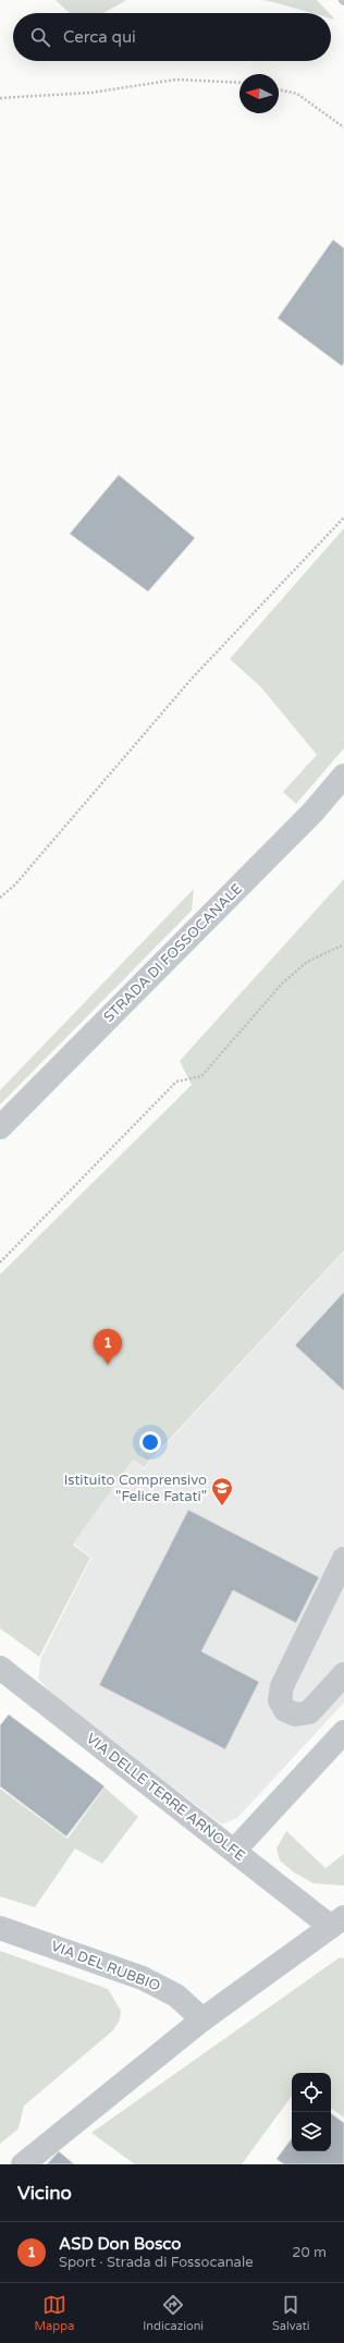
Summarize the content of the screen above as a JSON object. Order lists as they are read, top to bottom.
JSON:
{
  "streets": {
    "street": ["STRADA DI FOSSOCANALE", "VIA DELLE TERRE ARNOLFE", "VIA DEL RUBBIO"]
  },
  "crossings": [
    ["VIA DELLE TERRE ARNOLFE", "VIA DEL RUBBIO"]
  ],
  "places": {
    "school or university": ["Istituito Comprensivo \"Felice Fatati\""]
  },
  "north": "left",
  "page": {
    "search": "Cerca qui",
    "pins": "1",
    "heading": "Vicino",
    "list": [
      {
        "mark": "1",
        "name": "ASD Don Bosco",
        "note": "Sport · Strada di Fossocanale",
        "value": "20 m"
      }
    ],
    "nav": ["Mappa", "Indicazioni", "Salvati"]
  }
}
